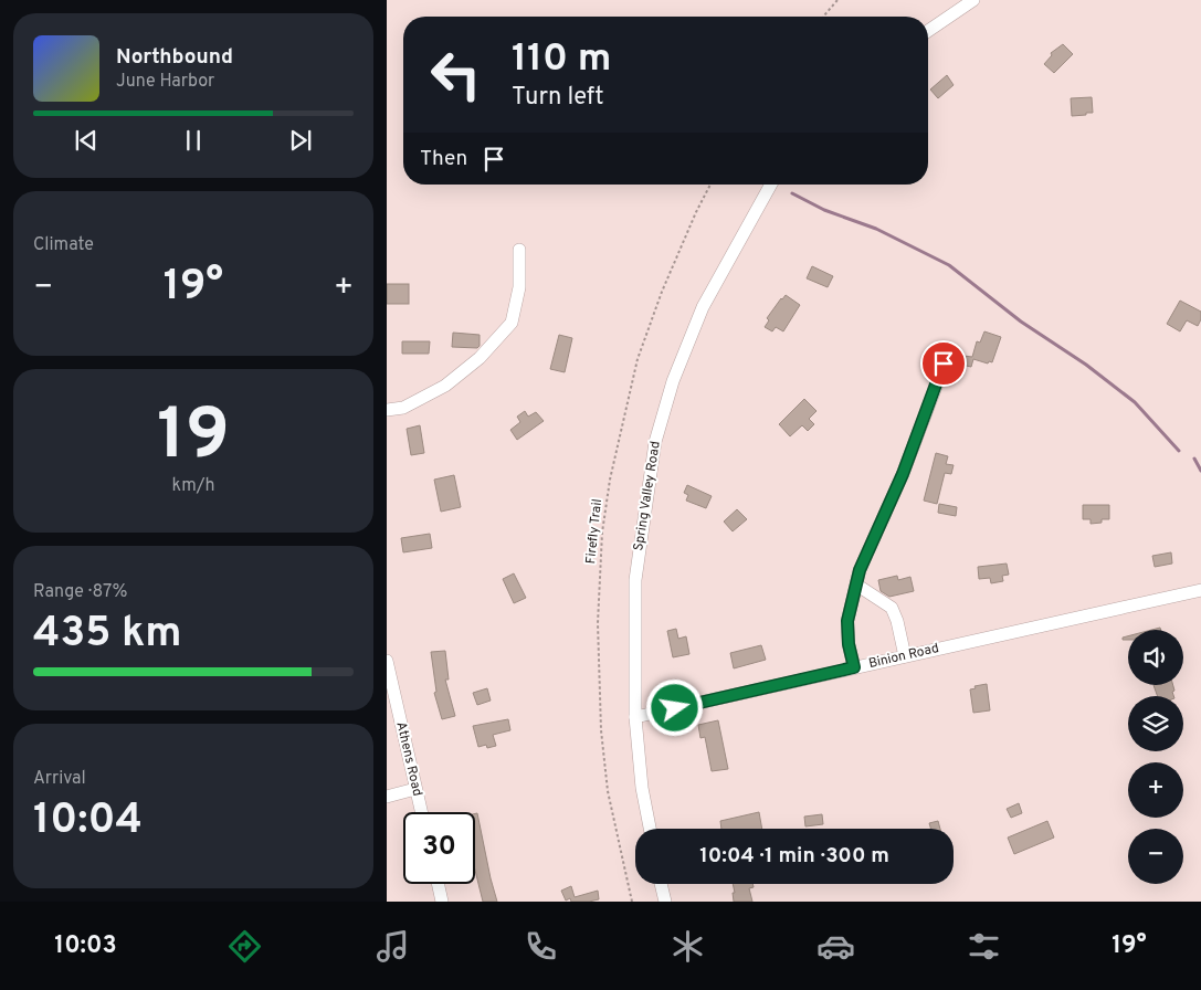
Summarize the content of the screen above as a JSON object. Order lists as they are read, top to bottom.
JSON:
{
  "streets": {
    "street": ["Spring Valley Road", "Binion Road", "Athens Road"],
    "path": ["Firefly Trail"]
  },
  "crossings": [
    ["Spring Valley Road", "Binion Road"]
  ],
  "page": {
    "turn": ["110 m", "Turn left"],
    "song": ["Northbound", "June Harbor"],
    "then": "Then",
    "tile": [
      "Climate",
      ["19", "km/h"],
      ["Range · 87%", "435 km"],
      ["Arrival", "10:04"]
    ],
    "heat": ["−", "19°", "+"],
    "map_buttons": ["+", "−"],
    "limit": "30",
    "trip": "10:04 · 1 min · 300 m",
    "tabs": ["10:03", "19°"]
  }
}
